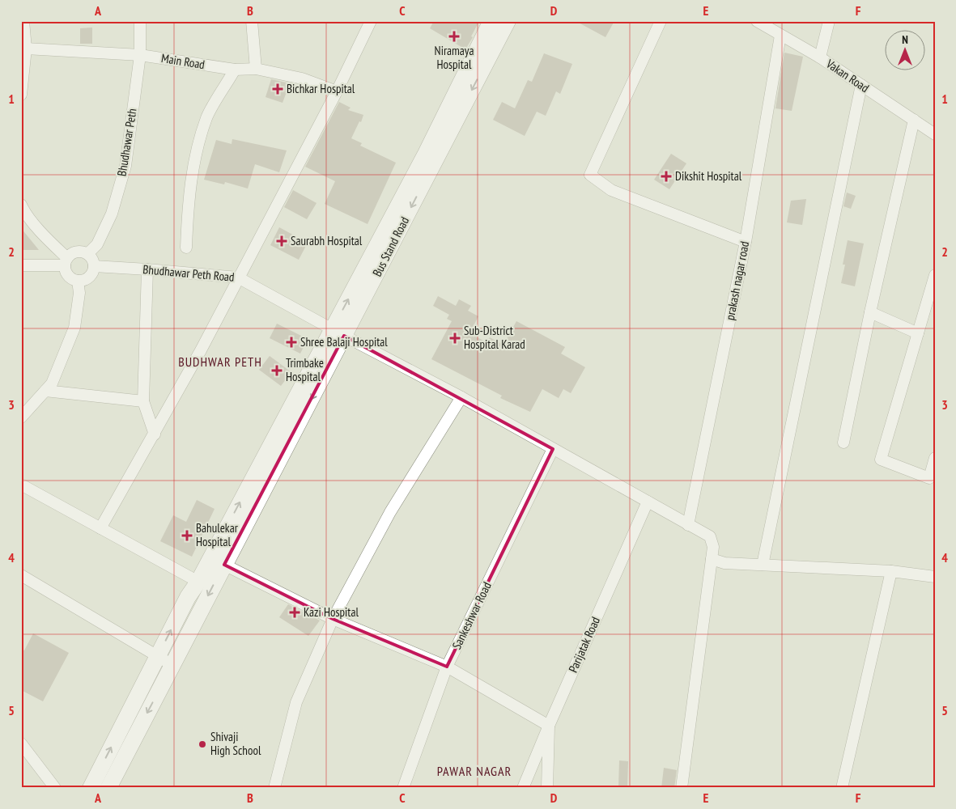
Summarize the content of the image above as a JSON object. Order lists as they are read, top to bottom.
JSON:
{
  "streets": {
    "highway": ["Bus Stand Road"],
    "street": [
      "Main Road",
      "Vakan Road",
      "Bhudhawar Peth",
      "Bhudhawar Peth Road",
      "prakash nagar road",
      "Sankeshwar Road",
      "Parijatak Road"
    ]
  },
  "crossings": [
    ["Main Road", "Bhudhawar Peth"],
    ["Vakan Road", "prakash nagar road"],
    ["Bhudhawar Peth", "Bhudhawar Peth Road"],
    ["Bus Stand Road", "Bhudhawar Peth Road"],
    ["Bhudhawar Peth Road", "prakash nagar road"],
    ["Bhudhawar Peth Road", "Sankeshwar Road"],
    ["Bhudhawar Peth Road", "Parijatak Road"]
  ],
  "districts": ["BUDHWAR PETH", "PAWAR NAGAR"],
  "places": {
    "health": [
      "Niramaya Hospital",
      "Bichkar Hospital",
      "Dikshit Hospital",
      "Saurabh Hospital",
      "Sub-District Hospital Karad",
      "Shree Balaji Hospital",
      "Trimbake Hospital",
      "Bahulekar Hospital",
      "Kazi Hospital"
    ],
    "other": ["Shivaji High School"]
  },
  "north": "top",
  "grid": {
    "columns": [
      "A",
      "B",
      "C",
      "D",
      "E",
      "F"
    ],
    "rows": [
      "1",
      "2",
      "3",
      "4",
      "5"
    ]
  }
}
